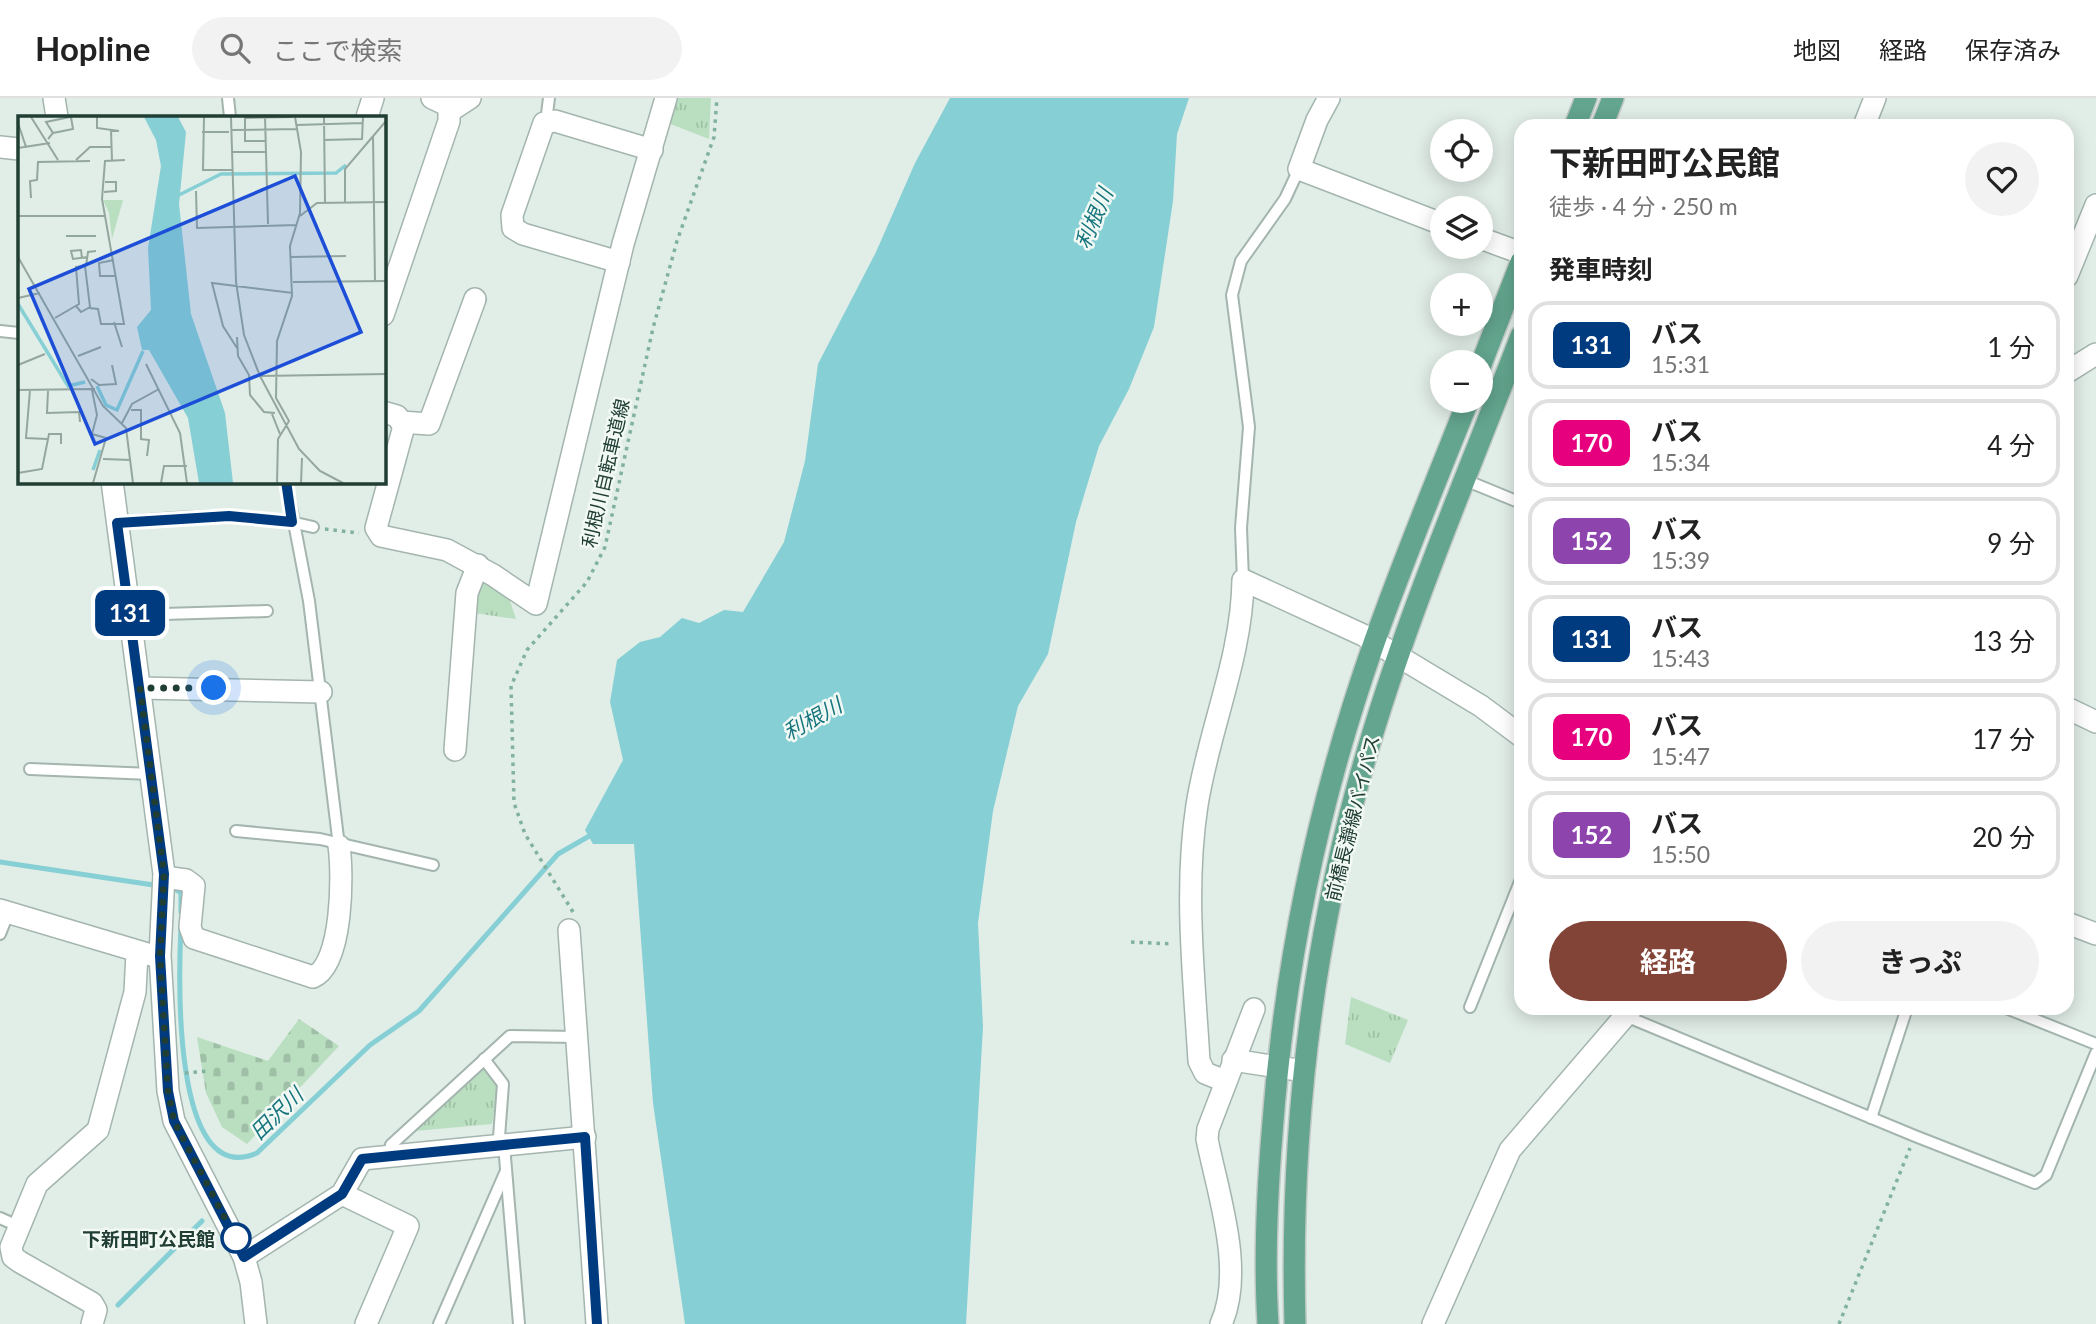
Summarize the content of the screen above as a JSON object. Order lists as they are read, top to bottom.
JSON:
{
  "streets": {
    "main road": ["前橋長瀞線バイパス"],
    "path": ["利根川自転車道線"]
  },
  "water": ["利根川", "田沢川"],
  "places": ["下新田町公民館"],
  "lines": ["bus line 131"],
  "page": {
    "header": "Hopline",
    "search": "ここで検索",
    "nav": ["地図", "経路", "保存済み"],
    "on_map": "131",
    "map_buttons": ["+", "−"],
    "heading": [
      ["下新田町公民館", "徒歩 · 4 分 · 250 m"],
      "発車時刻"
    ],
    "list": [
      {
        "mark": "131",
        "name": "バス",
        "note": "15:31",
        "value": "1 分"
      },
      {
        "mark": "170",
        "name": "バス",
        "note": "15:34",
        "value": "4 分"
      },
      {
        "mark": "152",
        "name": "バス",
        "note": "15:39",
        "value": "9 分"
      },
      {
        "mark": "131",
        "name": "バス",
        "note": "15:43",
        "value": "13 分"
      },
      {
        "mark": "170",
        "name": "バス",
        "note": "15:47",
        "value": "17 分"
      },
      {
        "mark": "152",
        "name": "バス",
        "note": "15:50",
        "value": "20 分"
      }
    ],
    "buttons": ["経路", "きっぷ"]
  }
}
